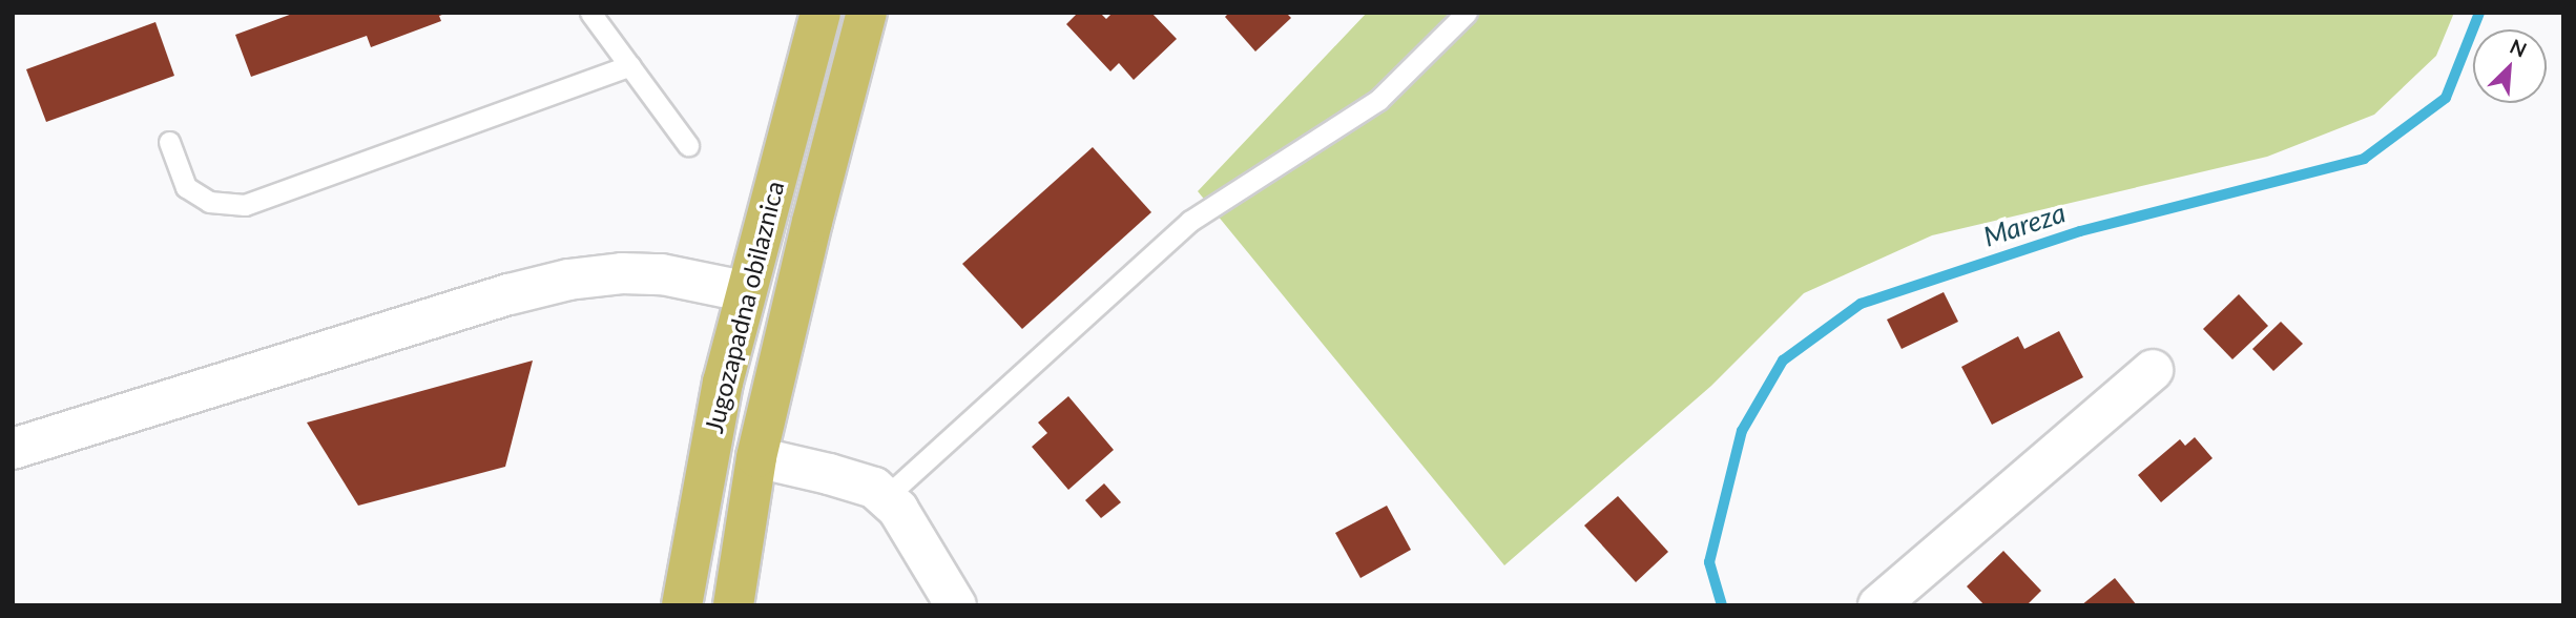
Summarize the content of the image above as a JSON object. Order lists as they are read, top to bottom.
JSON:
{
  "streets": {
    "main road": ["Jugozapadna obilaznica"]
  },
  "water": ["Mareza"],
  "north": "top right"
}
